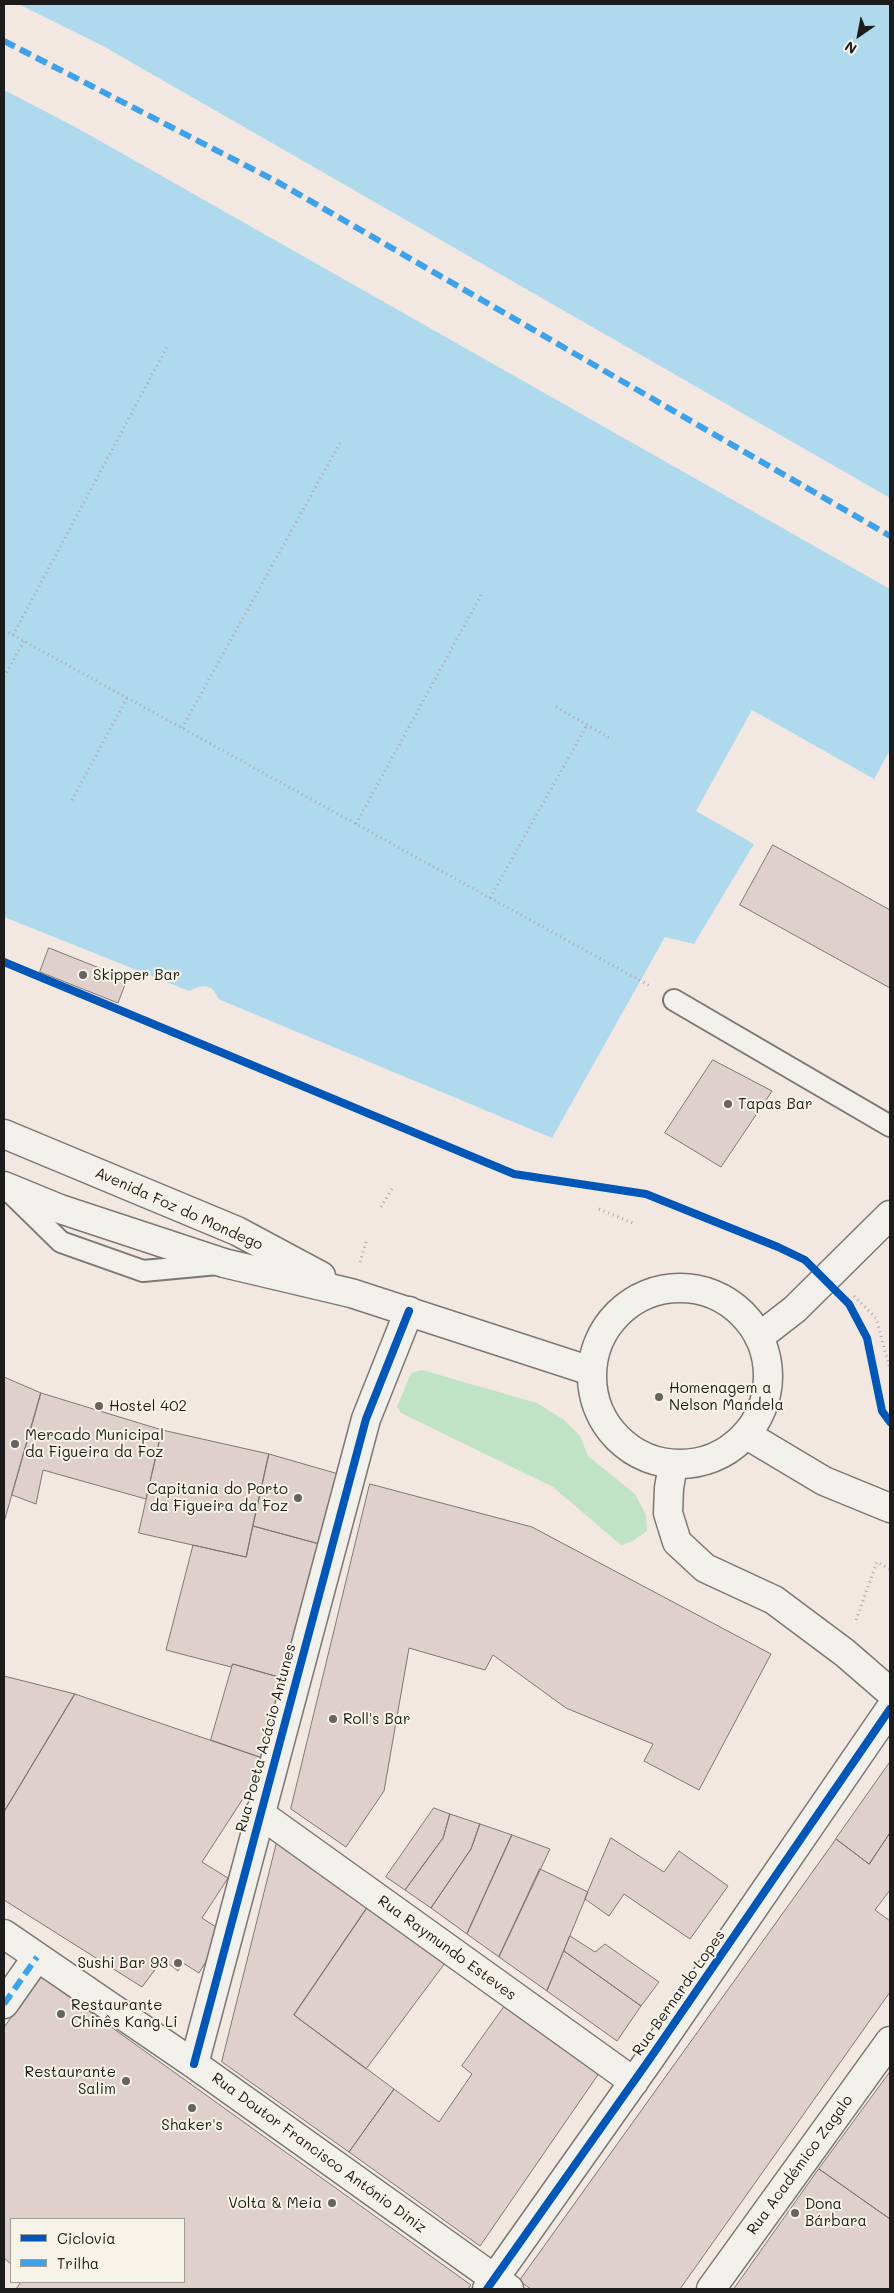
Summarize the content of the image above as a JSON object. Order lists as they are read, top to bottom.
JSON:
{
  "streets": {
    "street": [
      "Avenida Foz do Mondego",
      "Rua Poeta Acácio Antunes",
      "Rua Raymundo Esteves",
      "Rua Bernardo Lopes",
      "Rua Doutor Francisco António Diniz",
      "Rua Académico Zagalo"
    ]
  },
  "crossings": [
    ["Avenida Foz do Mondego", "Rua Poeta Acácio Antunes"],
    ["Rua Poeta Acácio Antunes", "Rua Raymundo Esteves"],
    ["Rua Poeta Acácio Antunes", "Rua Doutor Francisco António Diniz"],
    ["Rua Raymundo Esteves", "Rua Bernardo Lopes"],
    ["Rua Bernardo Lopes", "Rua Doutor Francisco António Diniz"]
  ],
  "places": [
    "Skipper Bar",
    "Tapas Bar",
    "Homenagem a Nelson Mandela",
    "Hostel 402",
    "Mercado Municipal da Figueira da Foz",
    "Capitania do Porto da Figueira da Foz",
    "Roll's Bar",
    "Sushi Bar 93",
    "Restaurante Chinês Kang Li",
    "Restaurante Salim",
    "Shaker's",
    "Volta & Meia",
    "Dona Bárbara"
  ],
  "legend": ["Ciclovia", "Trilha"],
  "north": "bottom left"
}
